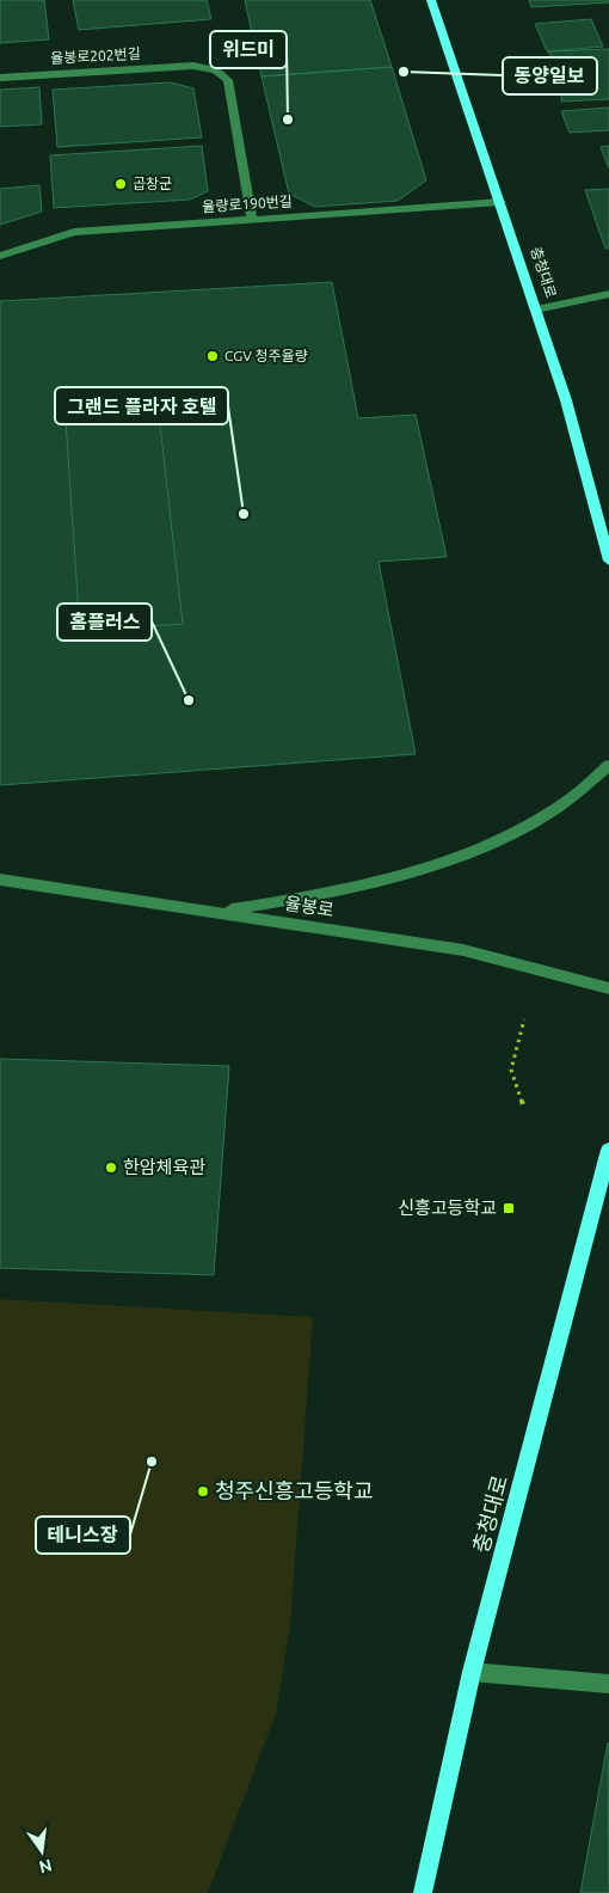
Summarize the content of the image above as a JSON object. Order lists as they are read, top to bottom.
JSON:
{
  "streets": {
    "main road": ["충청대로"],
    "street": ["율봉로202번길", "율량로190번길", "율봉로"]
  },
  "crossings": [
    ["율봉로202번길", "율량로190번길"],
    ["율량로190번길", "충청대로"]
  ],
  "places": {
    "other": [
      "동양일보",
      "위드미",
      "곱창군",
      "CGV 청주율량",
      "그랜드 플라자 호텔",
      "홈플러스",
      "한암체육관",
      "테니스장",
      "청주신흥고등학교"
    ],
    "transit": ["신흥고등학교"]
  },
  "north": "bottom"
}
